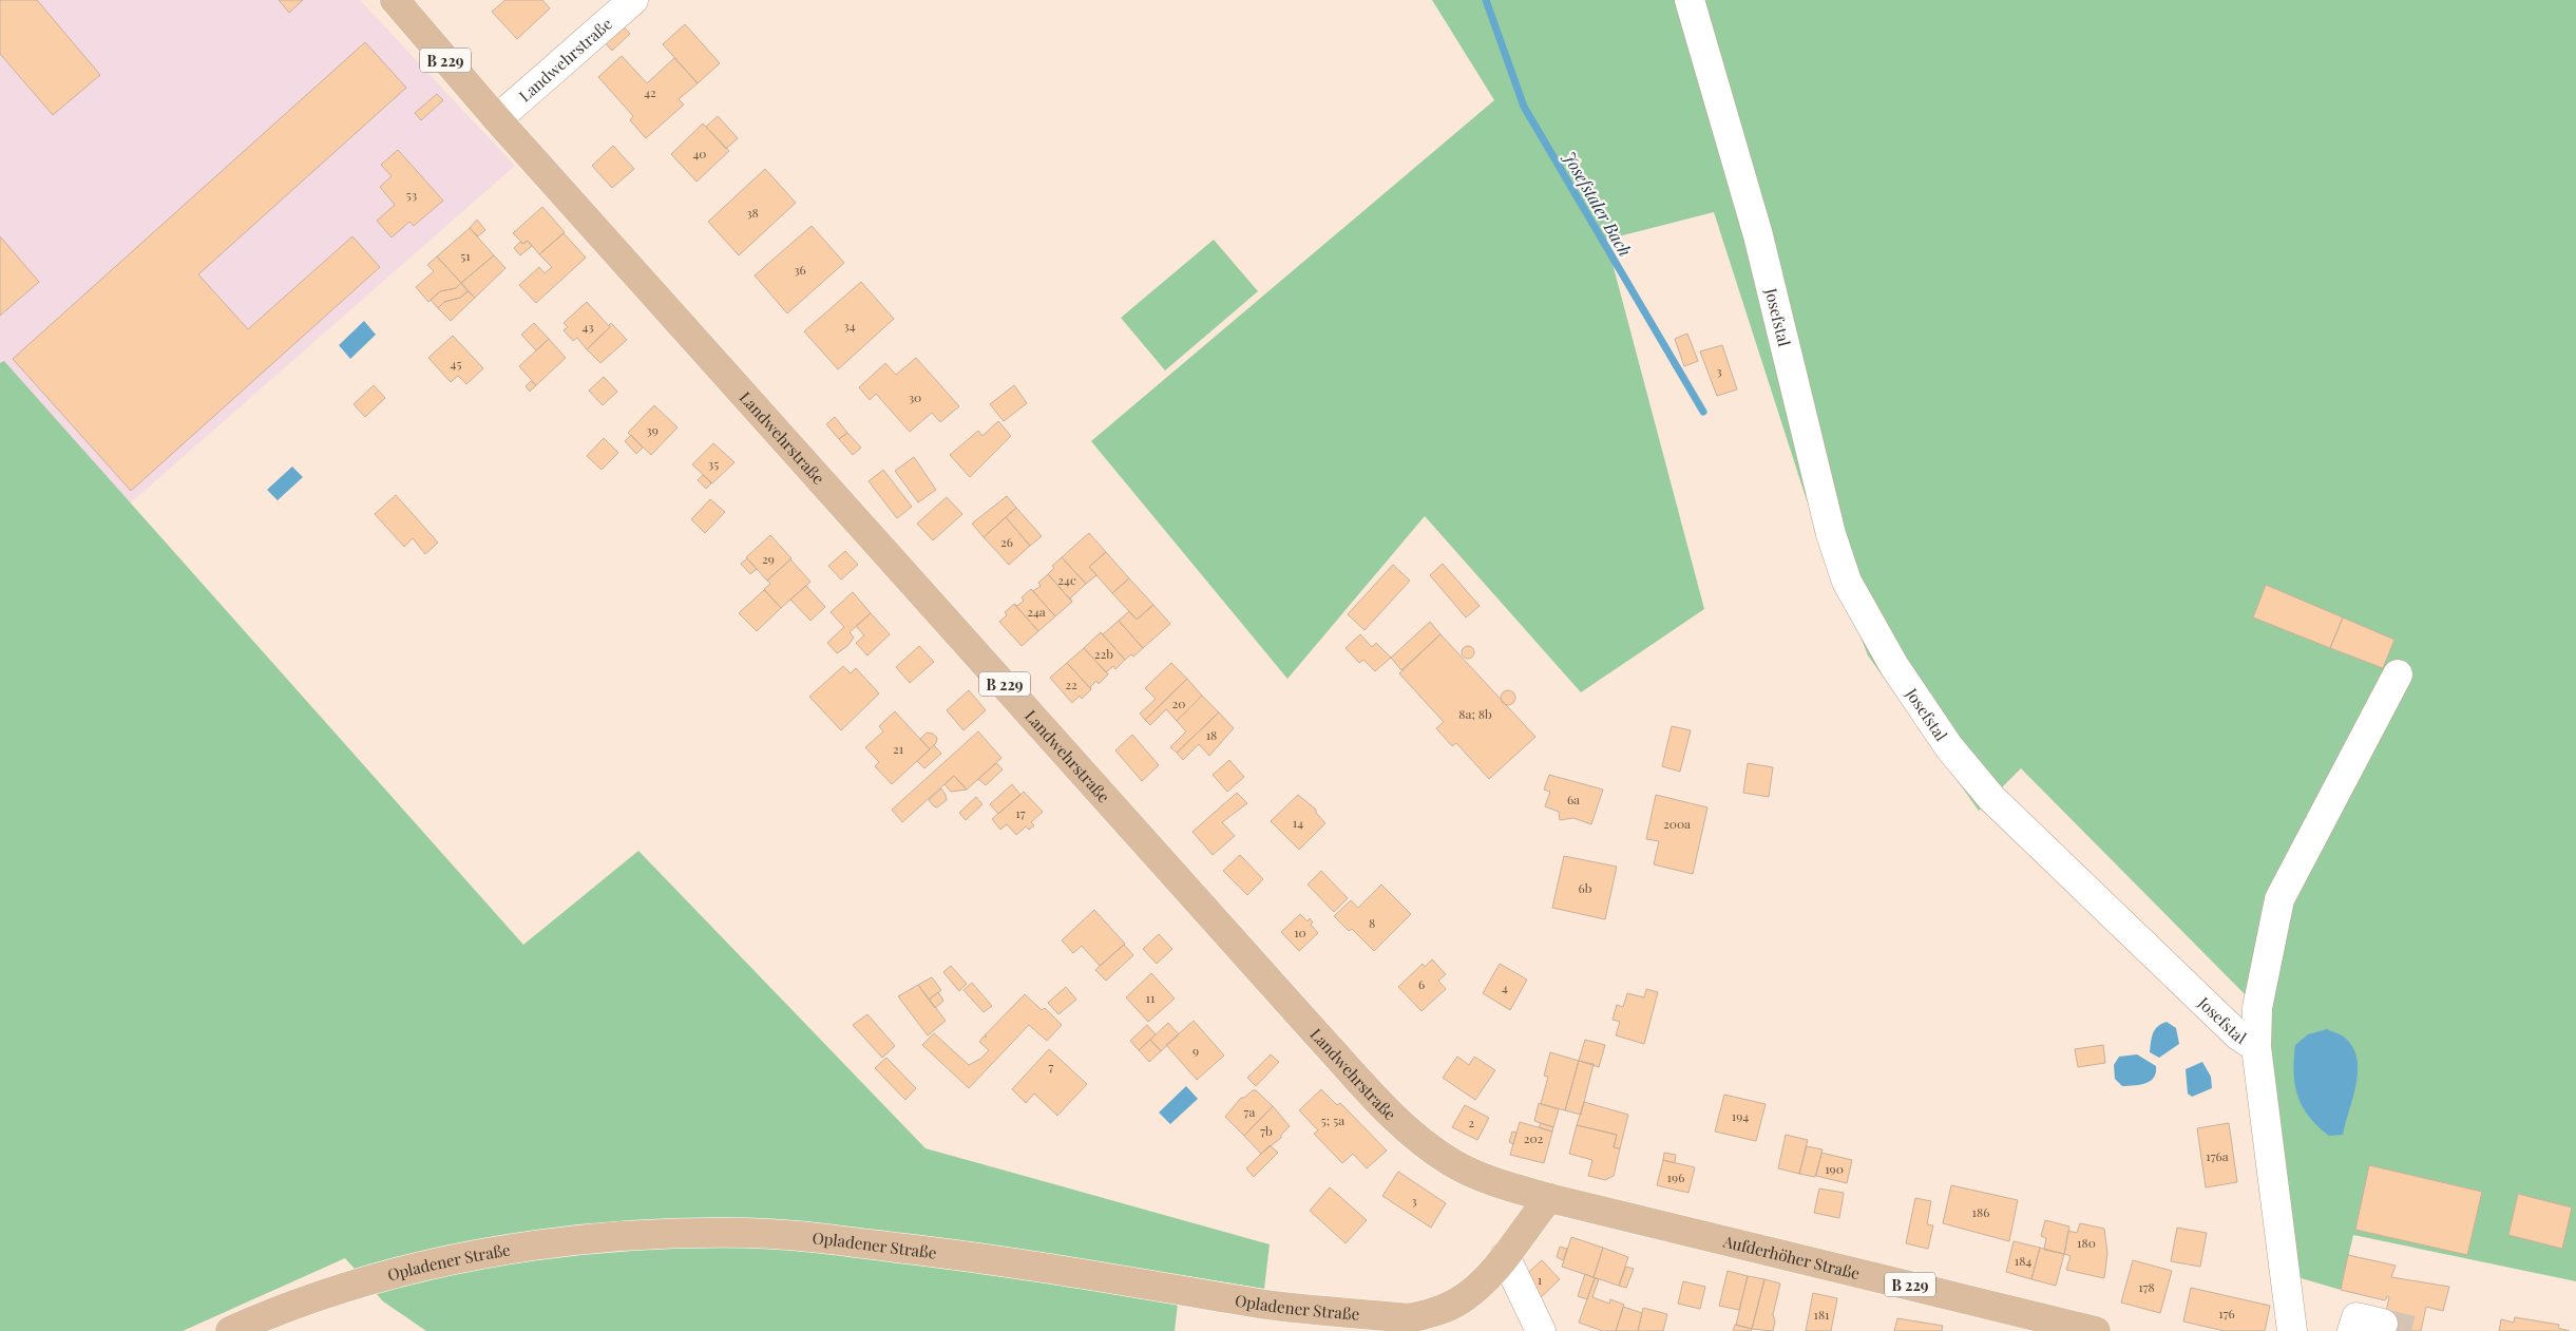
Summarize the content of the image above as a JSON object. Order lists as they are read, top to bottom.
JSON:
{
  "streets": {
    "main road": [
      "Landwehrstraße",
      "B 229",
      "Opladener Straße",
      "Aufderhöher Straße"
    ],
    "street": ["Josefstal"]
  },
  "crossings": [
    ["Landwehrstraße", "Opladener Straße"],
    ["Landwehrstraße", "Aufderhöher Straße"],
    ["Opladener Straße", "Aufderhöher Straße"]
  ],
  "water": ["Josefstaler Bach"],
  "house_numbers": [
    "42",
    "40",
    "53",
    "38",
    "51",
    "36",
    "34",
    "43",
    "45",
    "3",
    "30",
    "39",
    "35",
    "26",
    "29",
    "24c",
    "24a",
    "22b",
    "22",
    "20",
    "8a; 8b",
    "18",
    "21",
    "6a",
    "17",
    "14",
    "200a",
    "6b",
    "8",
    "10",
    "6",
    "4",
    "11",
    "9",
    "7",
    "7a",
    "194",
    "5; 5a",
    "2",
    "7b",
    "202",
    "176a",
    "190",
    "196",
    "3",
    "186",
    "180",
    "184",
    "1",
    "178",
    "176",
    "181"
  ]
}
